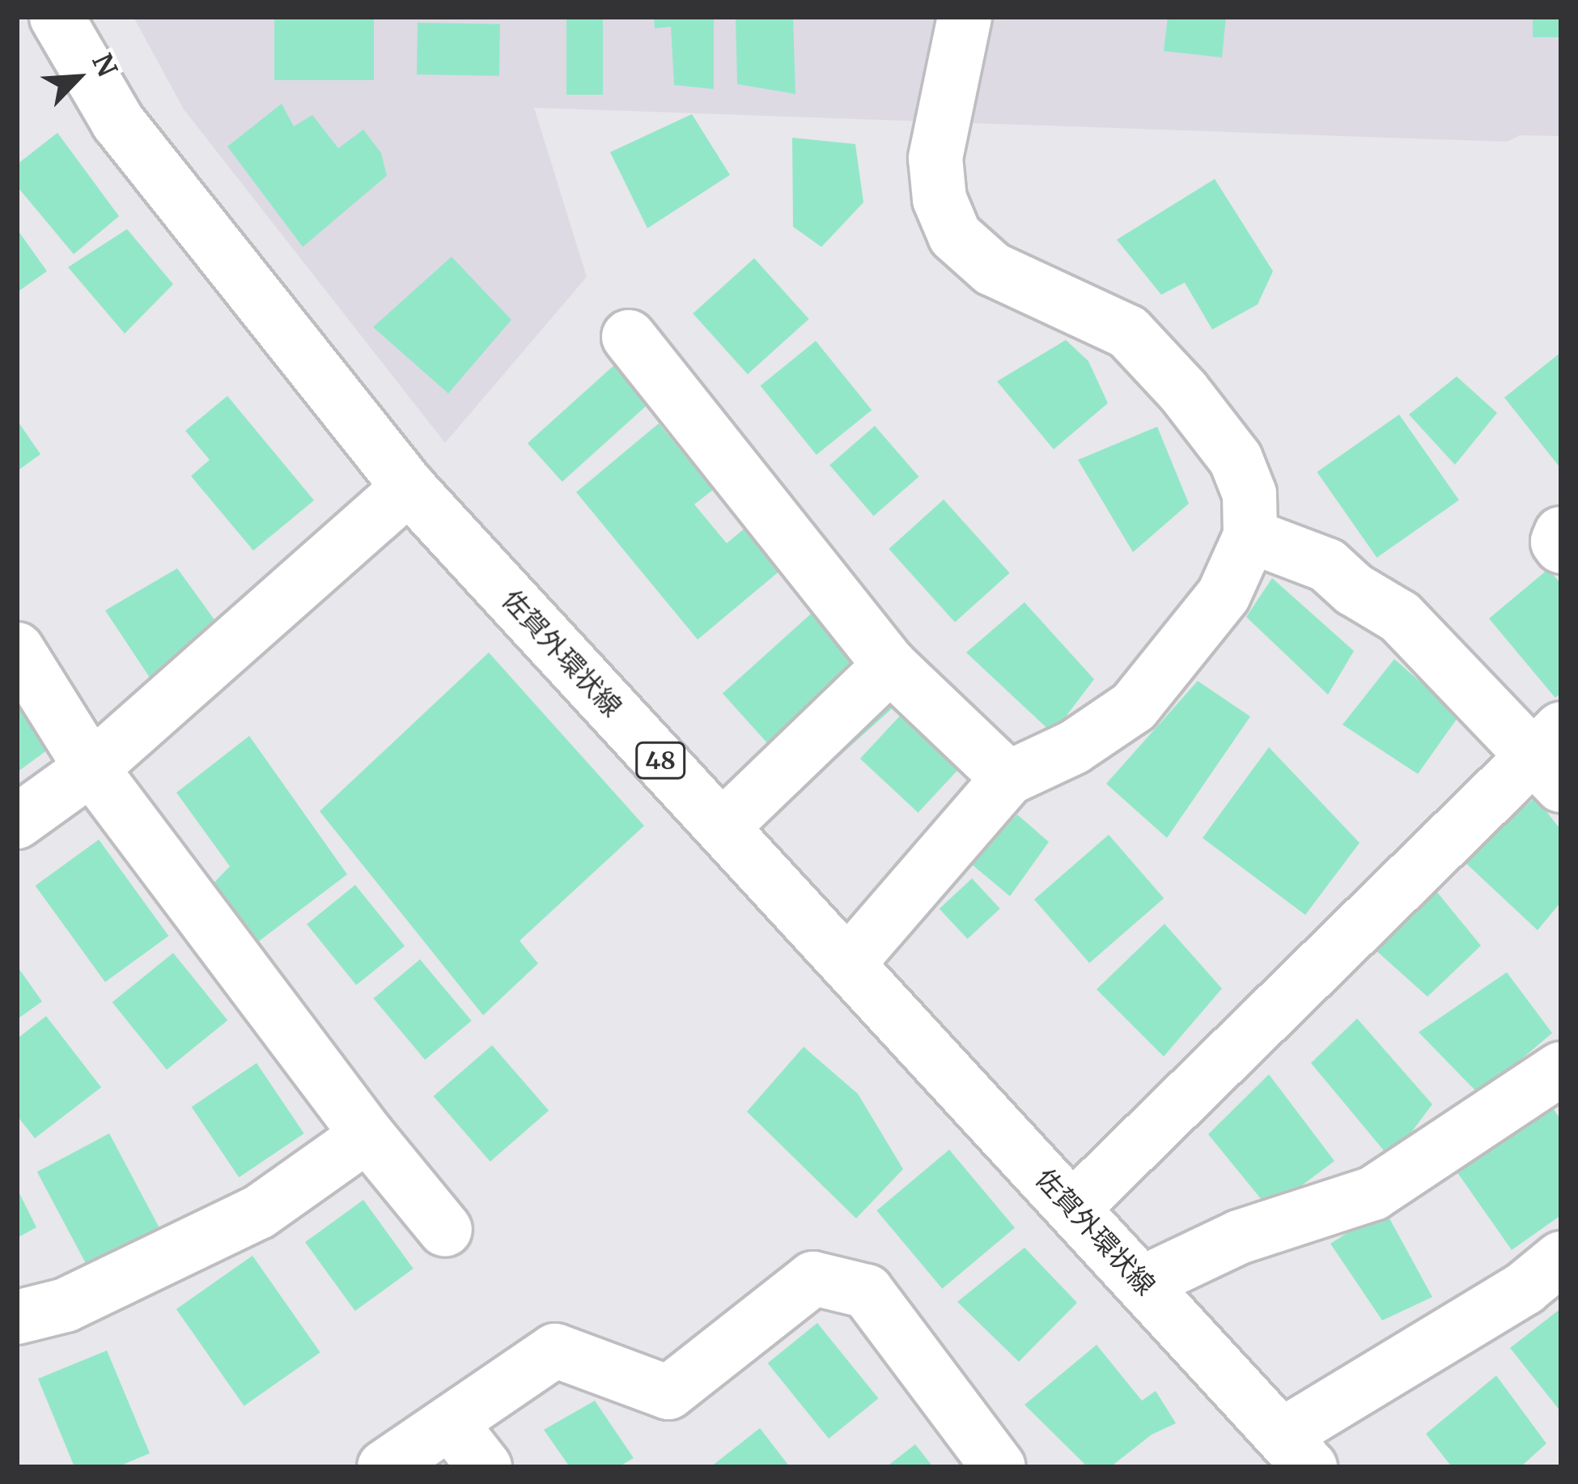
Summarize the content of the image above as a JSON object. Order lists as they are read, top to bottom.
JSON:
{
  "streets": {
    "street": ["佐賀外環状線", "48"]
  },
  "north": "top right"
}
